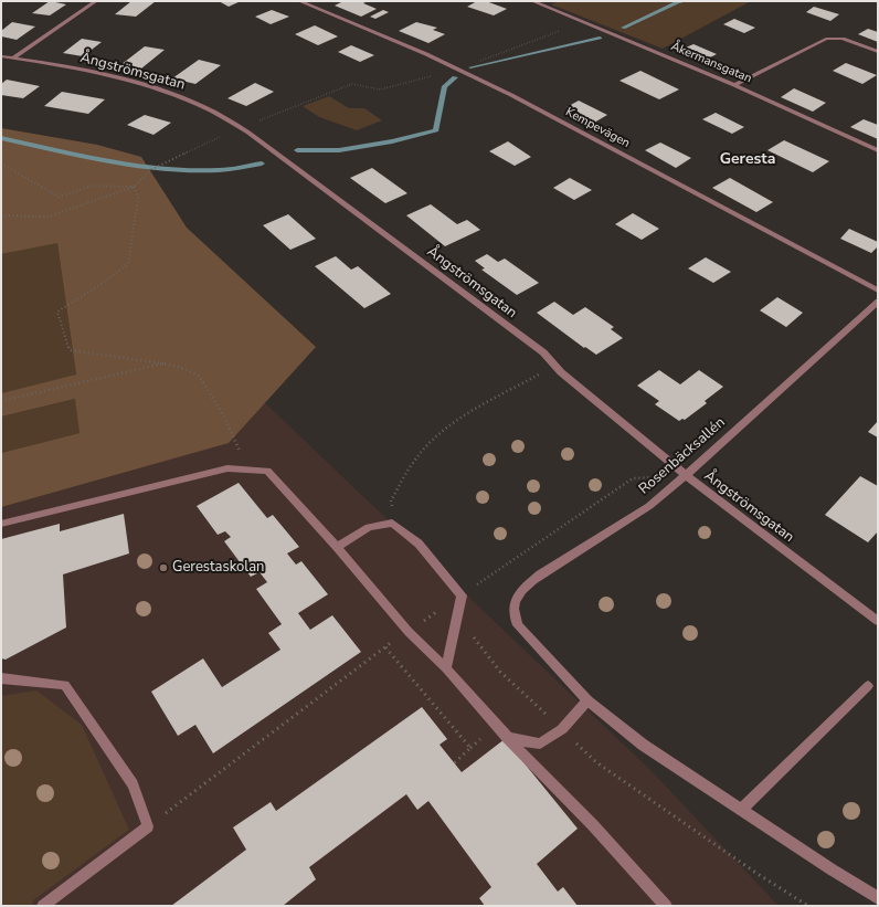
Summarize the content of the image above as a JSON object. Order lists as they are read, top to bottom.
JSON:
{
  "streets": {
    "street": [
      "Åkermansgatan",
      "Ångströmsgatan",
      "Kempevägen",
      "Rosenbäcksallén"
    ]
  },
  "crossings": [
    ["Ångströmsgatan", "Rosenbäcksallén"]
  ],
  "districts": ["Geresta"],
  "places": ["Gerestaskolan"]
}
